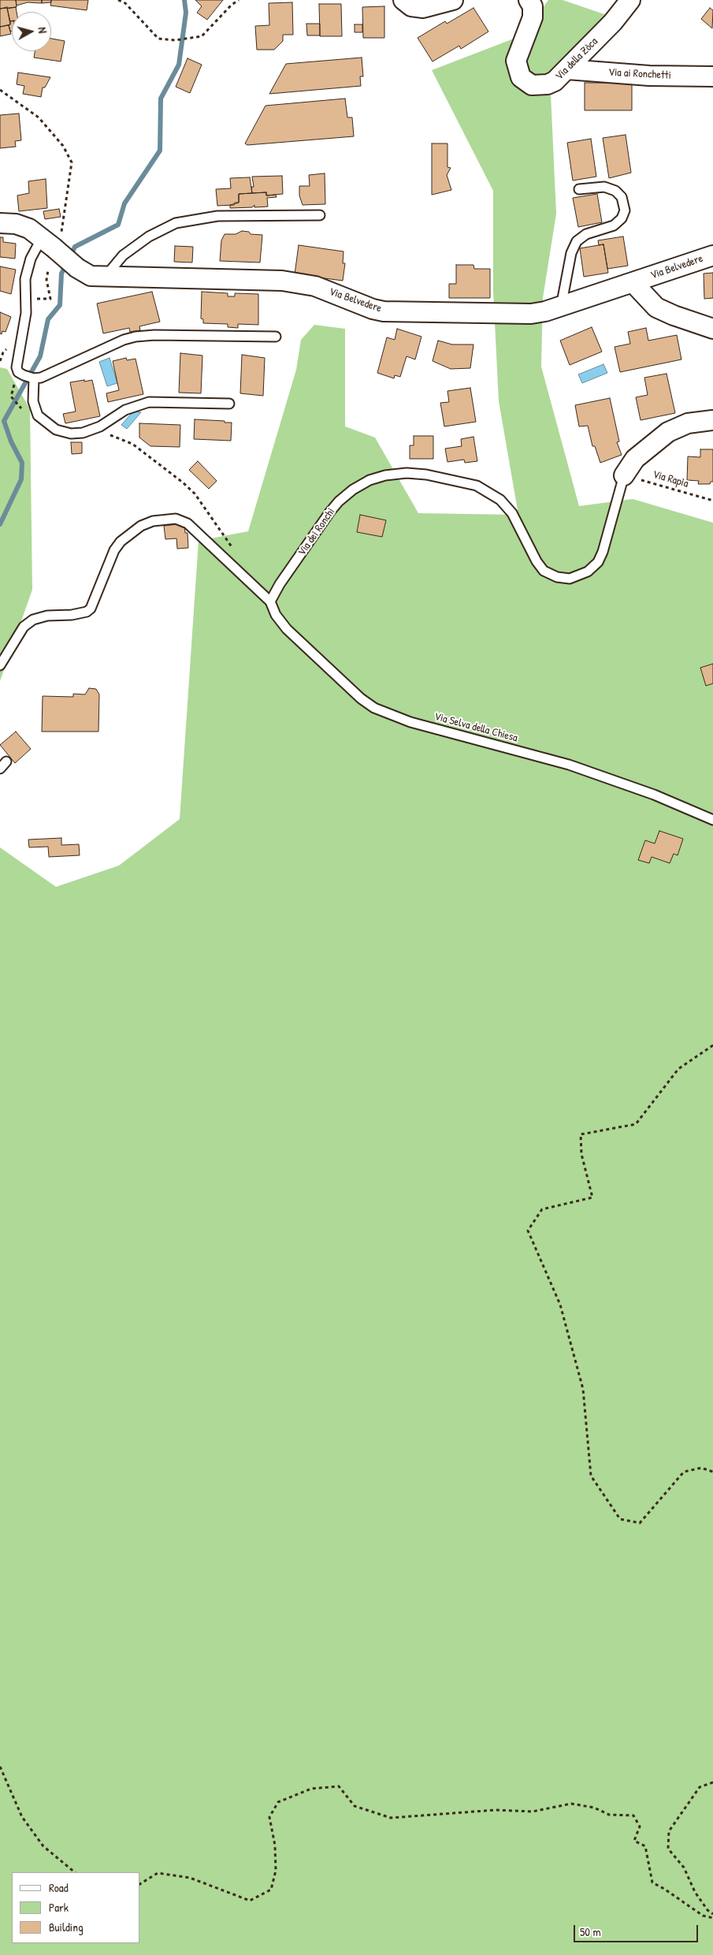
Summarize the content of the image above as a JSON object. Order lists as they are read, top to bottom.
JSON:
{
  "streets": {
    "street": [
      "Via della Zòca",
      "Via ai Ronchetti",
      "Via Belvedere",
      "Via dei Ronchi"
    ],
    "lane": ["Via Selva della Chiesa"],
    "path": ["Via Rapìa"]
  },
  "crossings": [
    ["Via della Zòca", "Via ai Ronchetti"],
    ["Via Rapìa", "Via dei Ronchi"],
    ["Via dei Ronchi", "Via Selva della Chiesa"]
  ],
  "legend": ["Road", "Park", "Building"],
  "scale_bar": "50 m",
  "north": "right"
}
